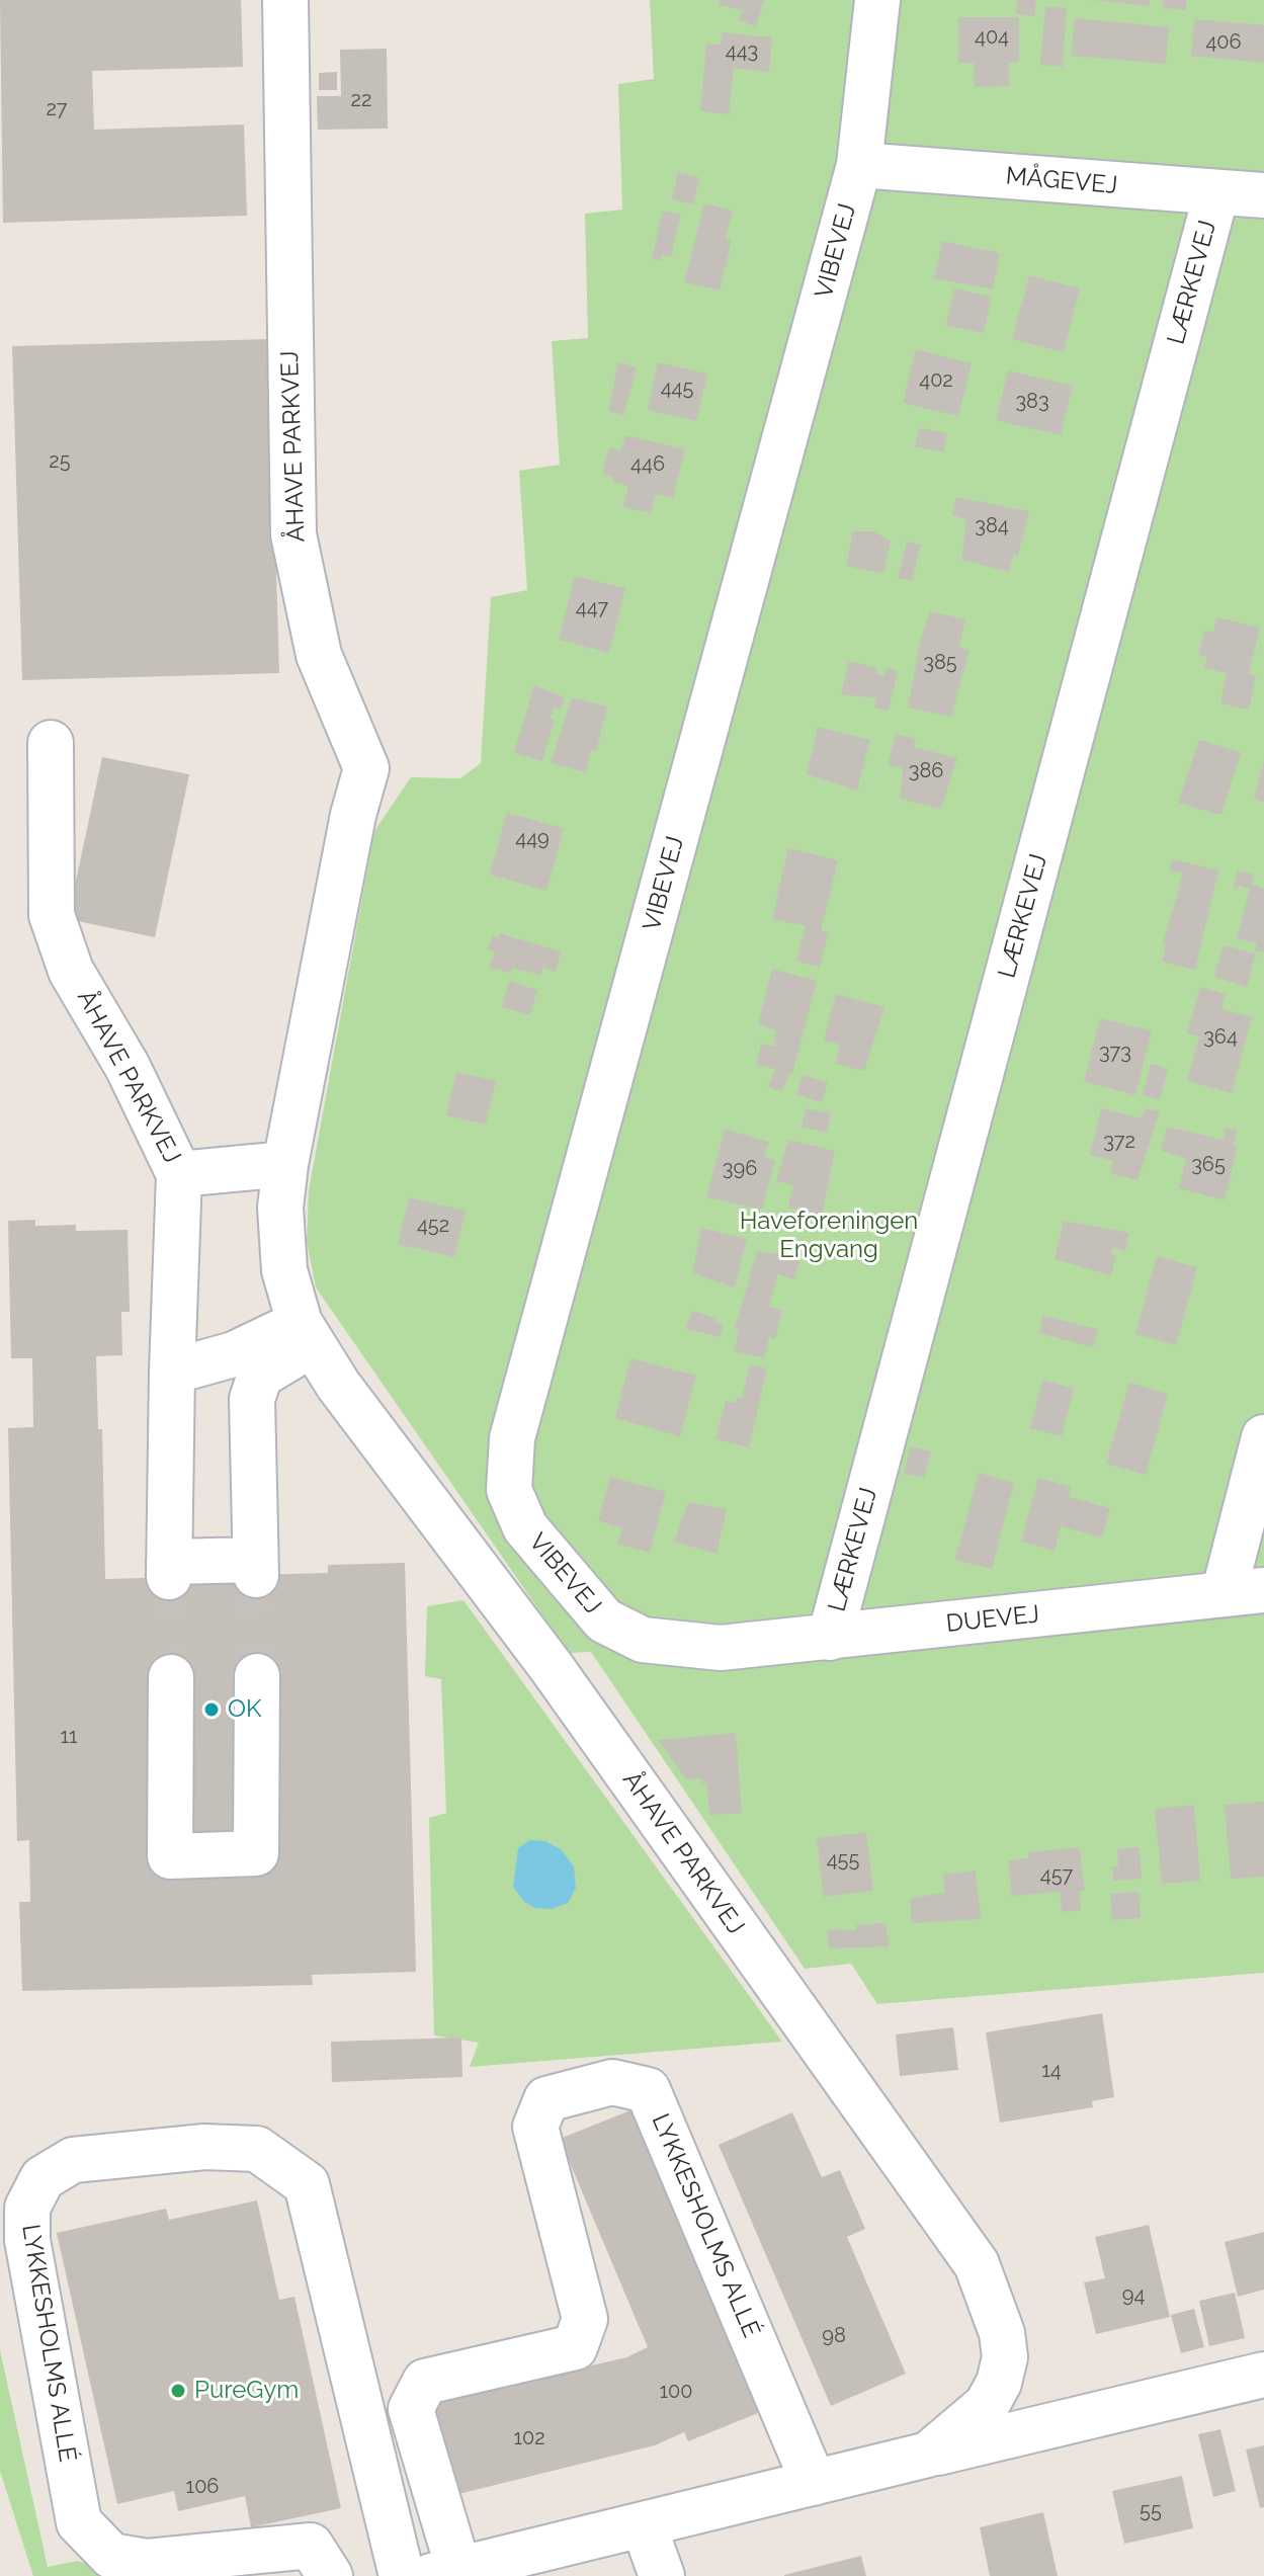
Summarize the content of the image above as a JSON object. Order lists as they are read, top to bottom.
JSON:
{
  "streets": {
    "street": [
      "MÅGEVEJ",
      "VIBEVEJ",
      "LÆRKEVEJ",
      "ÅHAVE PARKVEJ",
      "DUEVEJ",
      "LYKKESHOLMS ALLÉ"
    ]
  },
  "crossings": [
    ["MÅGEVEJ", "VIBEVEJ"],
    ["MÅGEVEJ", "LÆRKEVEJ"],
    ["VIBEVEJ", "DUEVEJ"],
    ["LÆRKEVEJ", "DUEVEJ"],
    ["ÅHAVE PARKVEJ", "LYKKESHOLMS ALLÉ"]
  ],
  "parks": ["Haveforeningen Engvang"],
  "places": ["OK", "PureGym"],
  "house_numbers": [
    "404",
    "406",
    "443",
    "22",
    "27",
    "402",
    "445",
    "383",
    "25",
    "446",
    "384",
    "447",
    "385",
    "386",
    "449",
    "364",
    "373",
    "372",
    "365",
    "396",
    "452",
    "11",
    "455",
    "457",
    "14",
    "94",
    "98",
    "100",
    "102",
    "106",
    "55"
  ]
}
